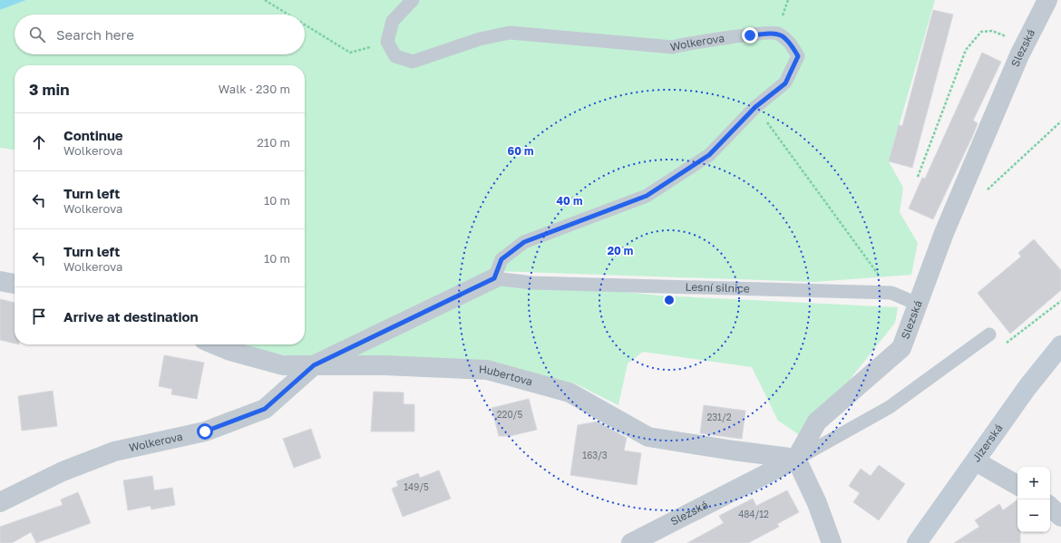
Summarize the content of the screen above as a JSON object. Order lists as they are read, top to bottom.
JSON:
{
  "streets": {
    "street": [
      "Wolkerova",
      "Slezská",
      "Hubertova",
      "Jizerská"
    ],
    "lane": ["Lesní silnice"]
  },
  "crossings": [
    ["Wolkerova", "Lesní silnice"],
    ["Wolkerova", "Hubertova"],
    ["Slezská", "Lesní silnice"],
    ["Slezská", "Hubertova"]
  ],
  "house_numbers": [
    "220/5",
    "231/2",
    "163/3",
    "149/5",
    "484/12"
  ],
  "page": {
    "search": "Search here",
    "heading": ["3 min", "Walk · 230 m"],
    "list": [
      ["Continue", "Wolkerova", "210 m"],
      ["Turn left", "Wolkerova", "10 m"],
      ["Turn left", "Wolkerova", "10 m"],
      "Arrive at destination"
    ],
    "map_buttons": ["+", "−"]
  },
  "rings": ["60 m", "40 m", "20 m"]
}
